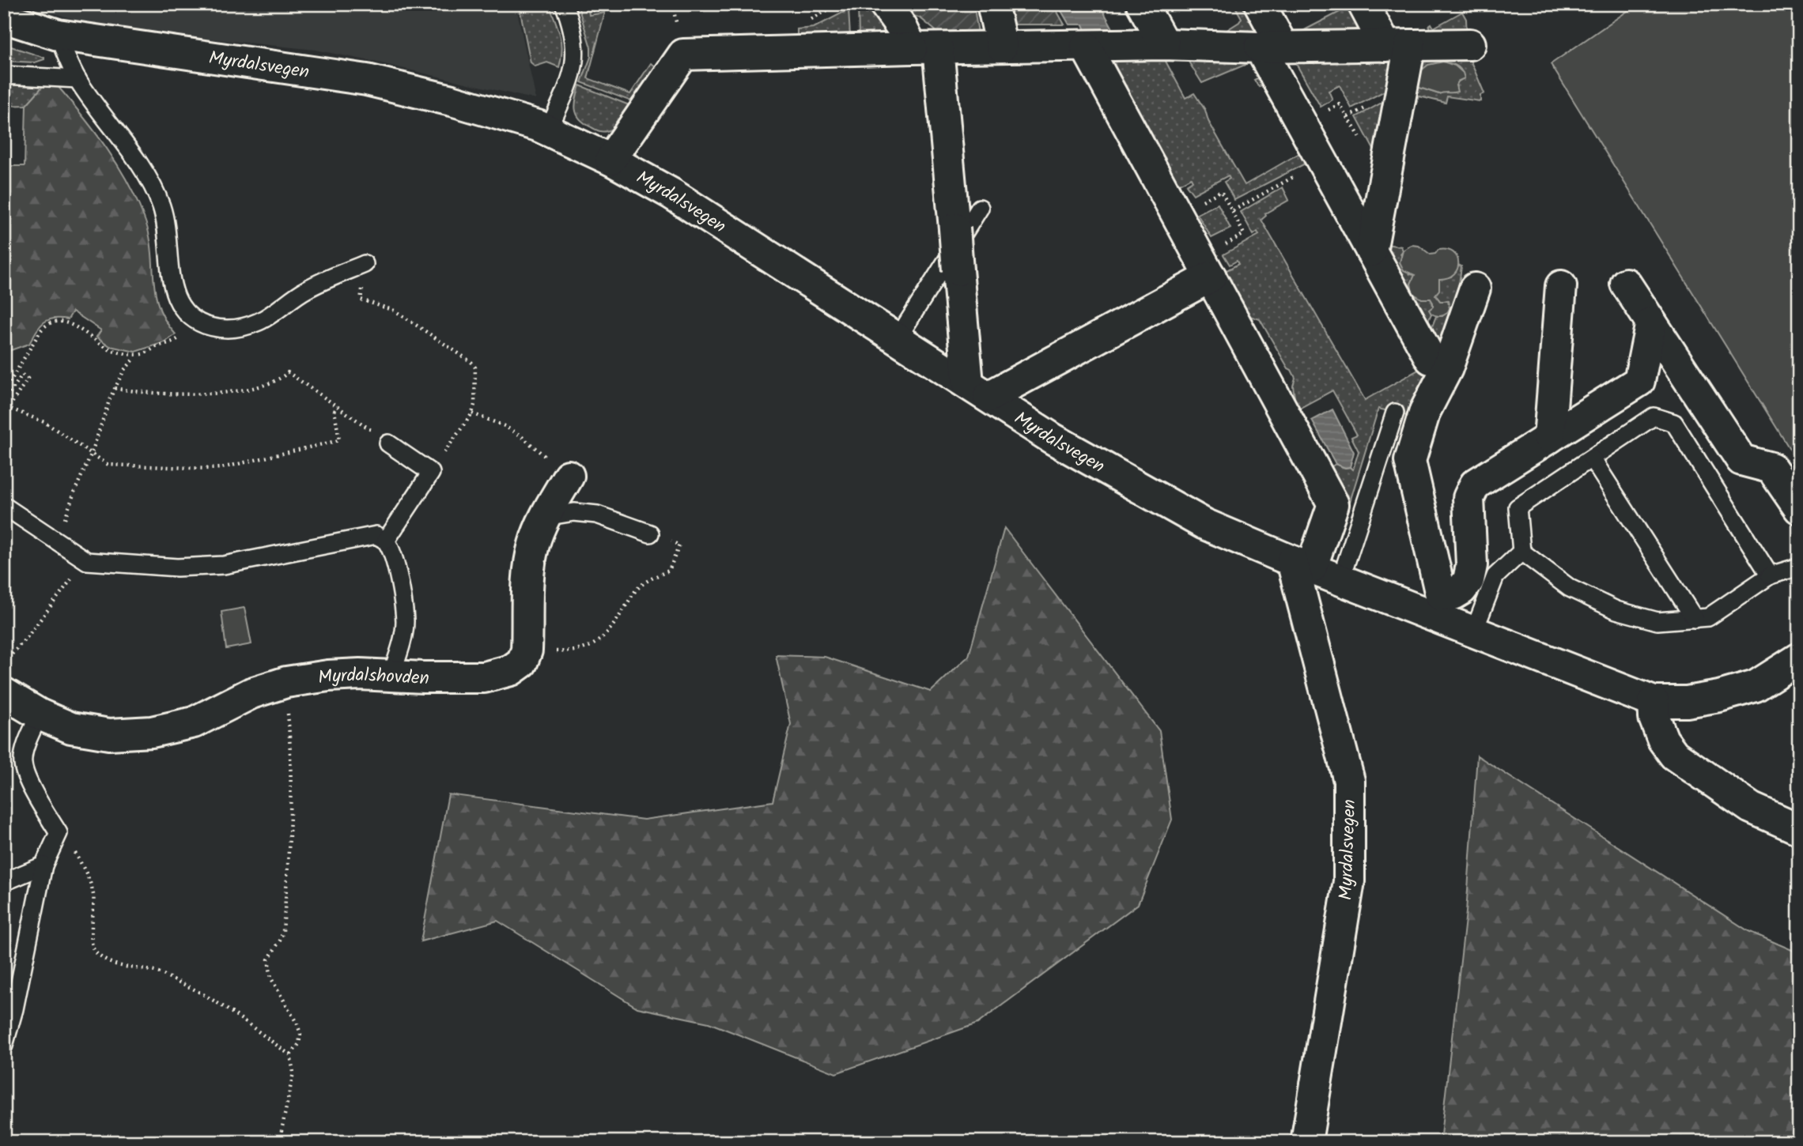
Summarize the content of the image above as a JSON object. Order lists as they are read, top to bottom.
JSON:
{
  "streets": {
    "street": ["Myrdalsvegen", "Myrdalshovden"]
  }
}
